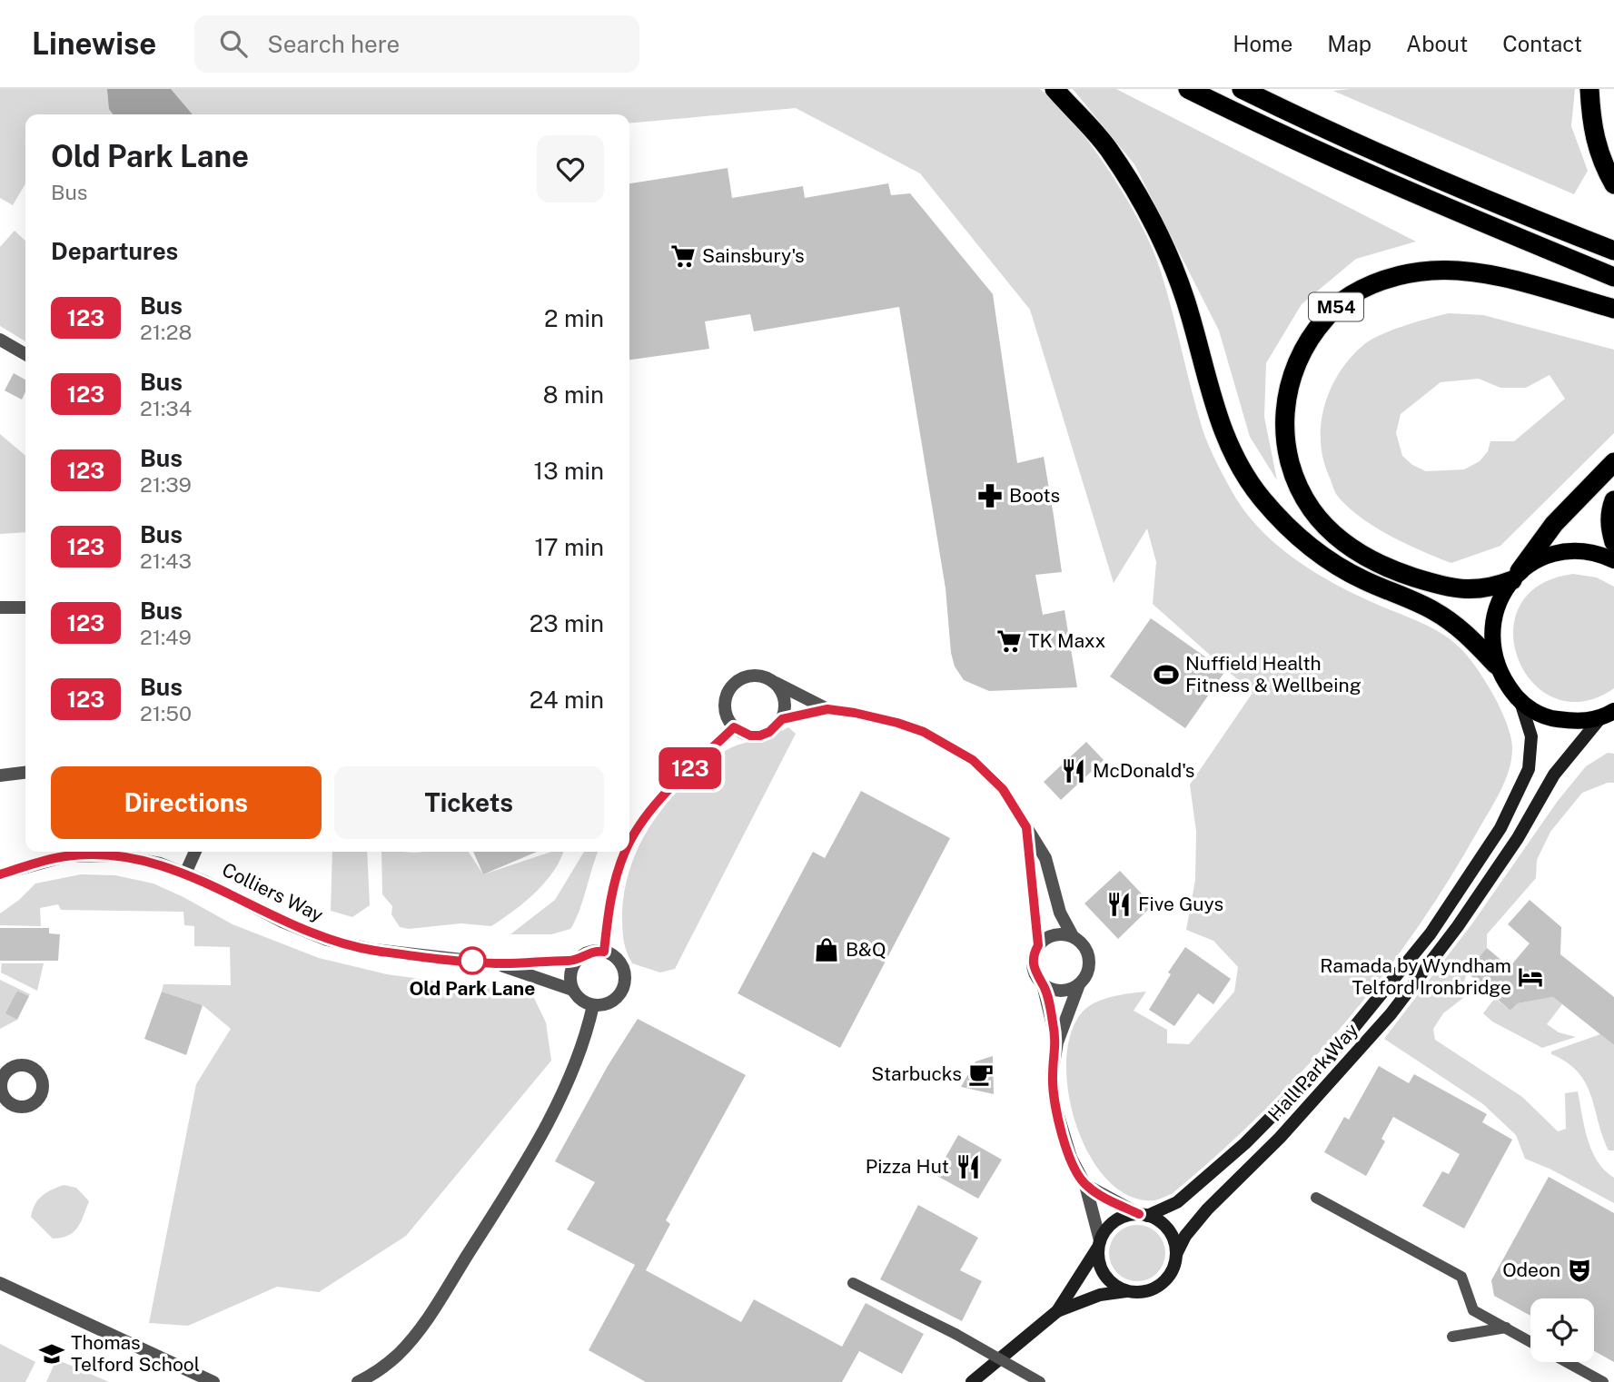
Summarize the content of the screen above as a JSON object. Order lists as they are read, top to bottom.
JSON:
{
  "streets": {
    "highway": ["M54"],
    "main road": ["Hall Park Way"],
    "street": ["Colliers Way"]
  },
  "places": {
    "supermarket": ["Sainsbury's", "TK Maxx"],
    "pharmacy": ["Boots"],
    "sports": ["Nuffield Health Fitness & Wellbeing"],
    "restaurant": ["McDonald's", "Five Guys", "Pizza Hut"],
    "shop": ["B&Q"],
    "other": ["Old Park Lane"],
    "hotel": ["Ramada by Wyndham Telford Ironbridge"],
    "cafe": ["Starbucks"],
    "theatre": ["Odeon"],
    "school or university": ["Thomas Telford School"]
  },
  "lines": ["bus line 123"],
  "page": {
    "header": "Linewise",
    "search": "Search here",
    "nav": [
      "Home",
      "Map",
      "About",
      "Contact"
    ],
    "on_map": "123",
    "heading": [
      ["Old Park Lane", "Bus"],
      "Departures"
    ],
    "list": [
      {
        "mark": "123",
        "name": "Bus",
        "note": "21:28",
        "value": "2 min"
      },
      {
        "mark": "123",
        "name": "Bus",
        "note": "21:34",
        "value": "8 min"
      },
      {
        "mark": "123",
        "name": "Bus",
        "note": "21:39",
        "value": "13 min"
      },
      {
        "mark": "123",
        "name": "Bus",
        "note": "21:43",
        "value": "17 min"
      },
      {
        "mark": "123",
        "name": "Bus",
        "note": "21:49",
        "value": "23 min"
      },
      {
        "mark": "123",
        "name": "Bus",
        "note": "21:50",
        "value": "24 min"
      }
    ],
    "buttons": ["Directions", "Tickets"]
  }
}
